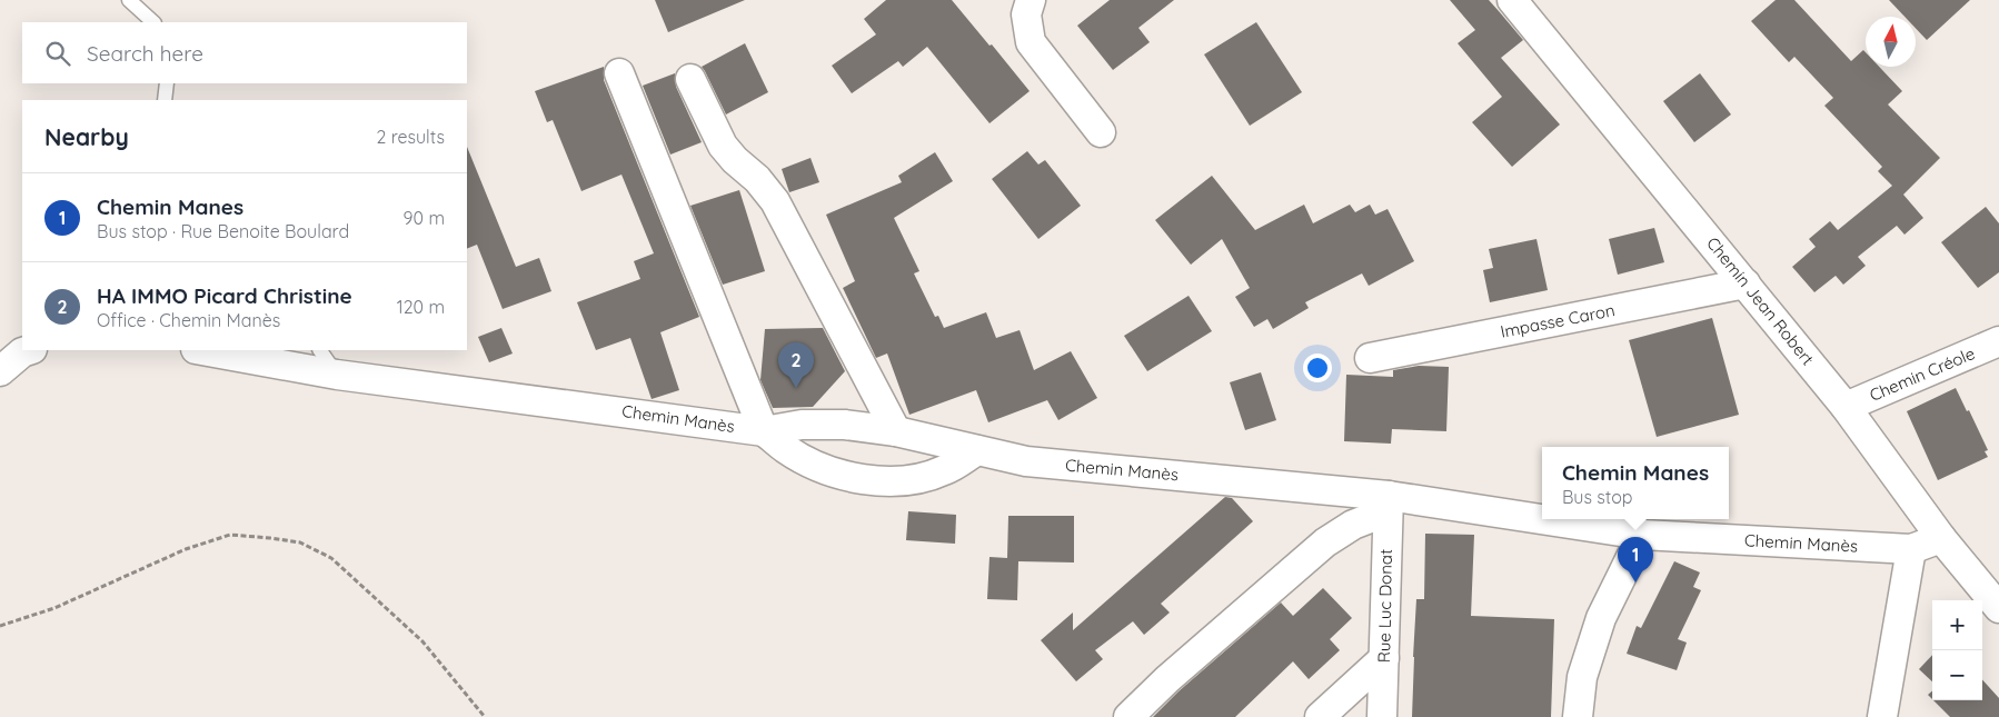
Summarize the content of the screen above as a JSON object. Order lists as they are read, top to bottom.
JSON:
{
  "streets": {
    "street": [
      "Chemin Jean Robert",
      "Impasse Caron",
      "Chemin Créole",
      "Chemin Manès",
      "Rue Luc Donat"
    ]
  },
  "crossings": [
    ["Chemin Jean Robert", "Impasse Caron"],
    ["Chemin Jean Robert", "Chemin Créole"],
    ["Chemin Jean Robert", "Chemin Manès"],
    ["Chemin Manès", "Rue Luc Donat"]
  ],
  "north": "top",
  "page": {
    "search": "Search here",
    "heading": ["Nearby", "2 results"],
    "list": [
      {
        "mark": "1",
        "name": "Chemin Manes",
        "note": "Bus stop · Rue Benoite Boulard",
        "value": "90 m"
      },
      {
        "mark": "2",
        "name": "HA IMMO Picard Christine",
        "note": "Office · Chemin Manès",
        "value": "120 m"
      }
    ],
    "pins": ["2", "1"],
    "popup": ["Chemin Manes", "Bus stop"],
    "map_buttons": ["+", "−"]
  }
}
